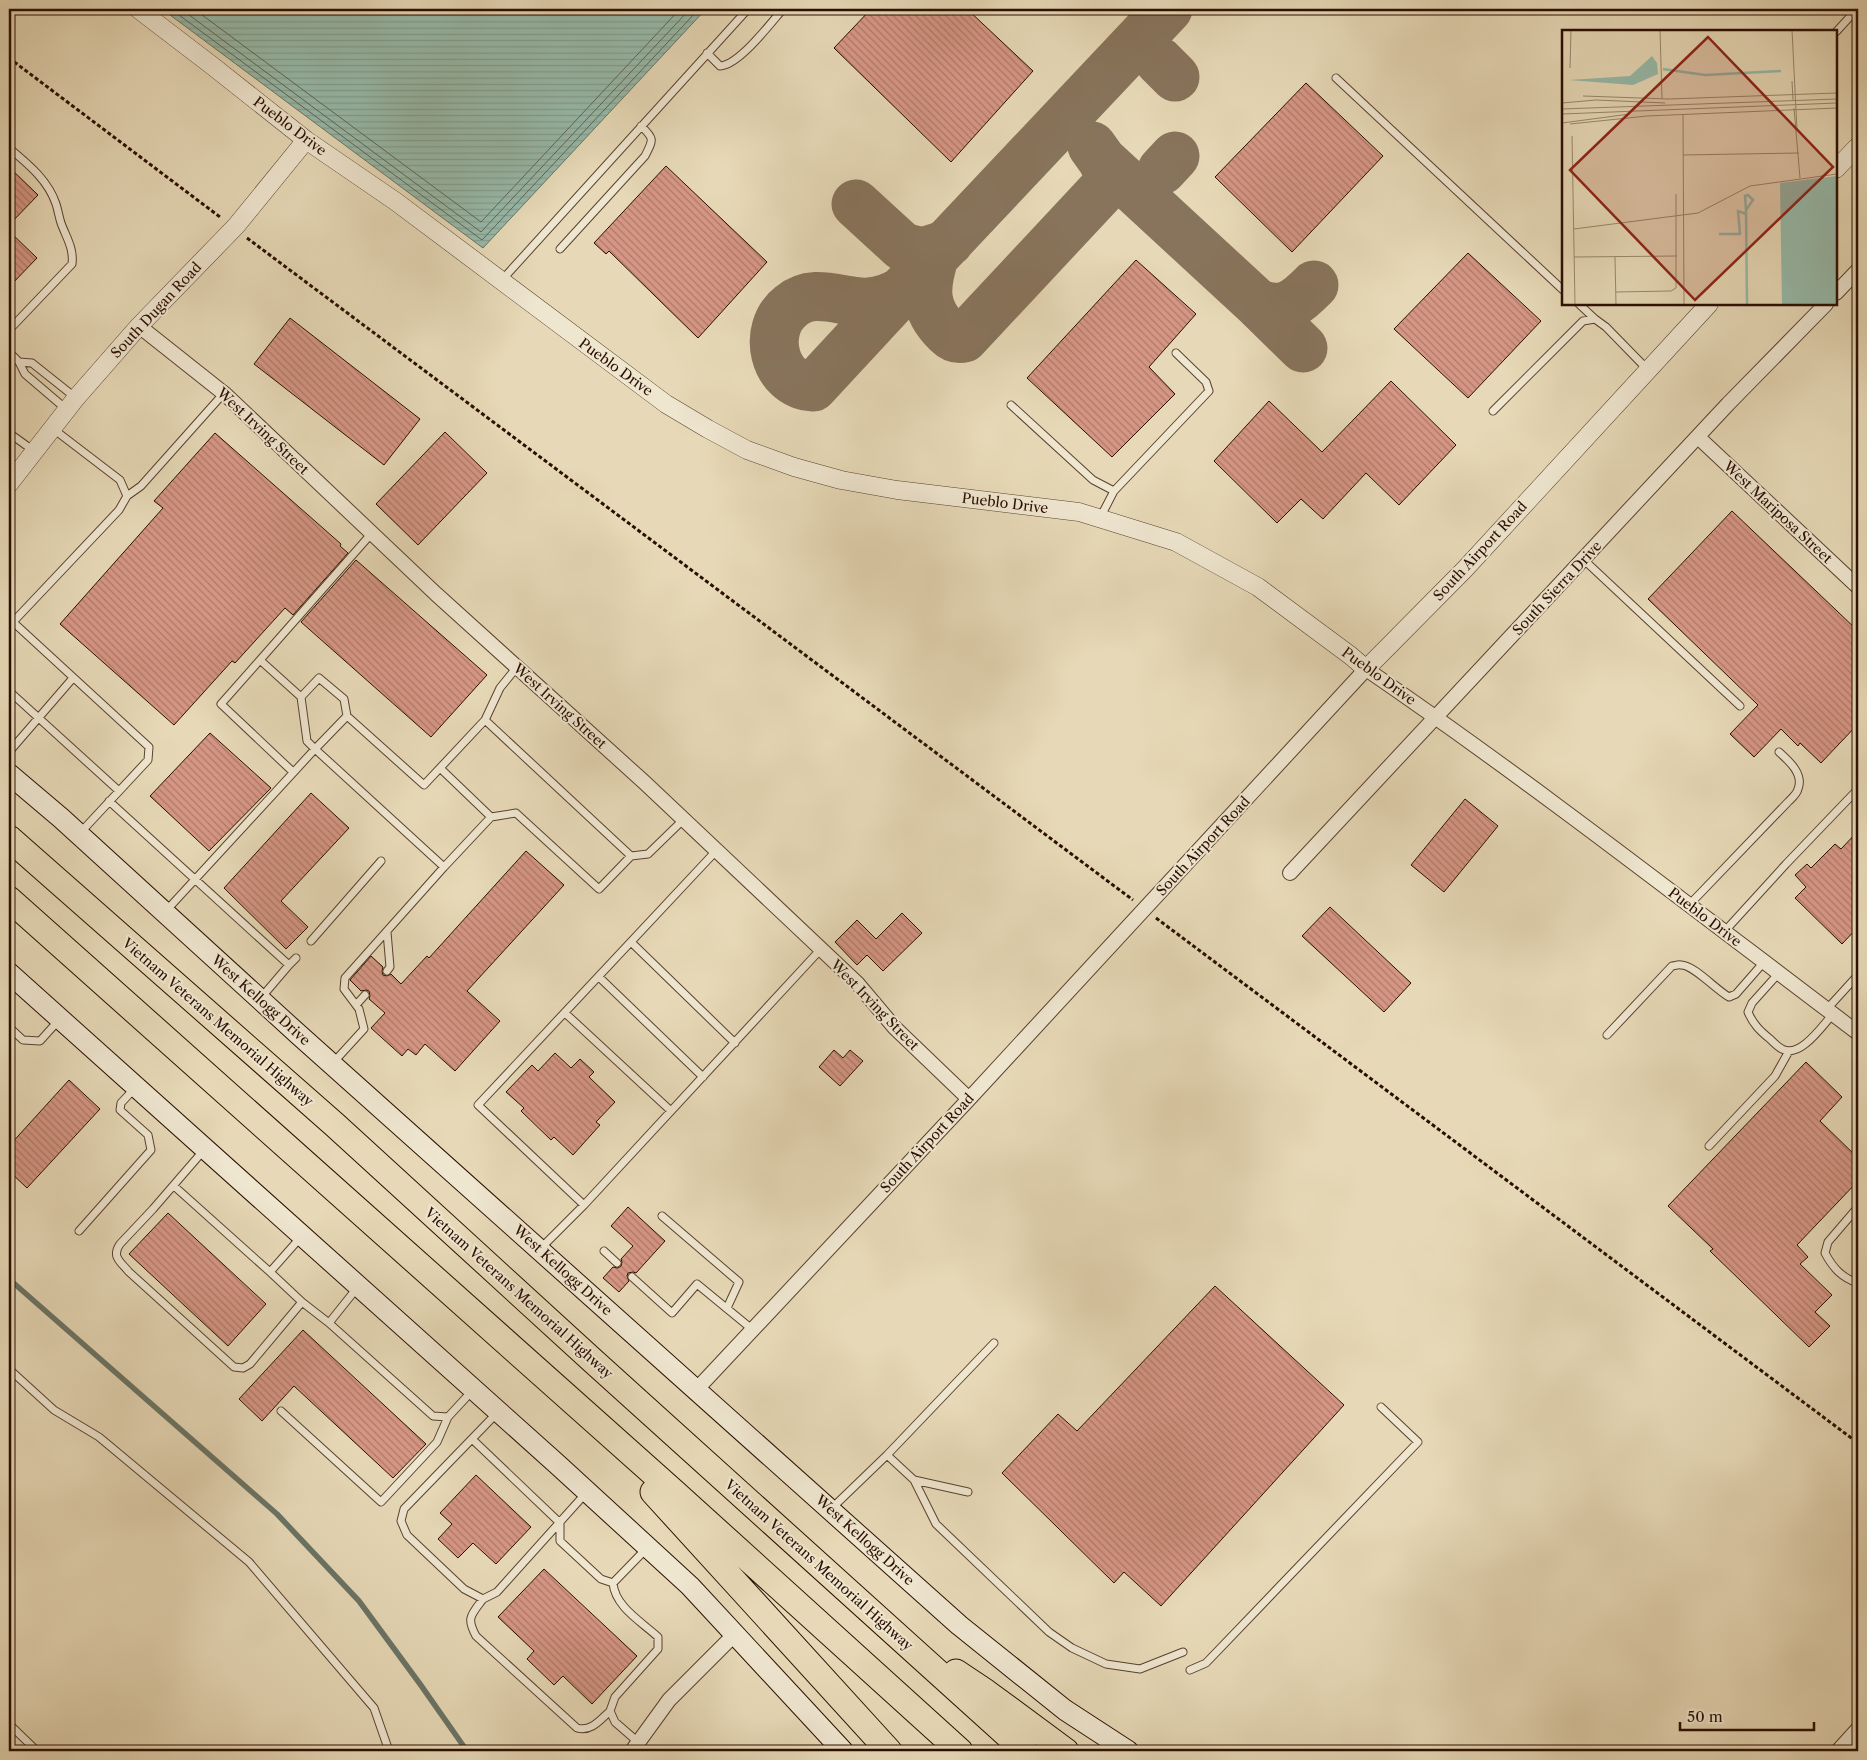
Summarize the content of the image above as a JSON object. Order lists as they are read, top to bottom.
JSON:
{
  "streets": {
    "highway": ["Vietnam Veterans Memorial Highway"],
    "main road": ["West Kellogg Drive"],
    "street": [
      "Pueblo Drive",
      "South Dugan Road",
      "West Irving Street",
      "West Mariposa Street",
      "South Airport Road",
      "South Sierra Drive"
    ]
  },
  "crossings": [
    ["Pueblo Drive", "South Dugan Road"],
    ["Pueblo Drive", "South Airport Road"],
    ["Pueblo Drive", "South Sierra Drive"],
    ["South Dugan Road", "West Irving Street"],
    ["West Irving Street", "South Airport Road"],
    ["West Mariposa Street", "South Sierra Drive"],
    ["South Airport Road", "West Kellogg Drive"]
  ],
  "scale_bar": "50 m"
}
